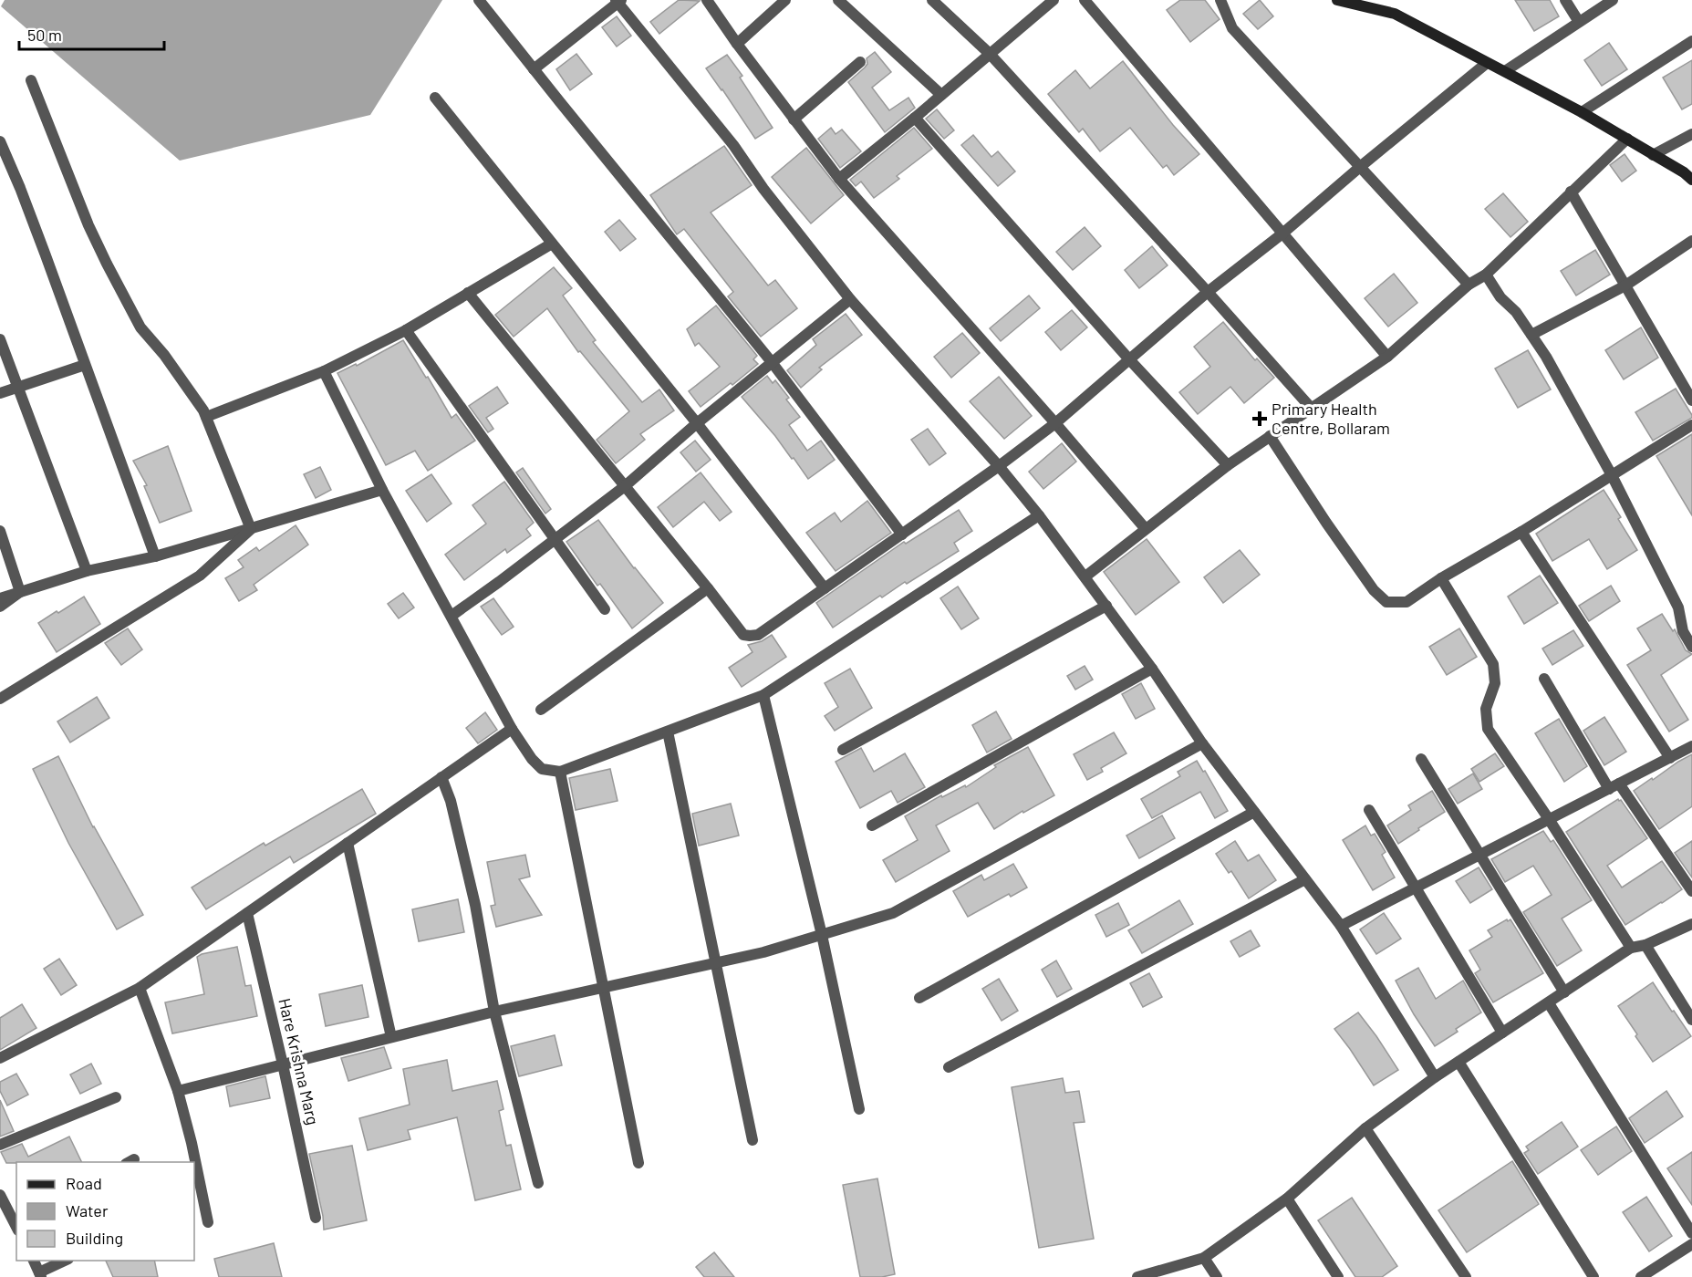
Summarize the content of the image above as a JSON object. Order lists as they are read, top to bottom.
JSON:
{
  "streets": {
    "street": ["Hare Krishna Marg"]
  },
  "places": {
    "health": ["Primary Health Centre, Bollaram"]
  },
  "legend": ["Road", "Water", "Building"],
  "scale_bar": "50 m"
}
